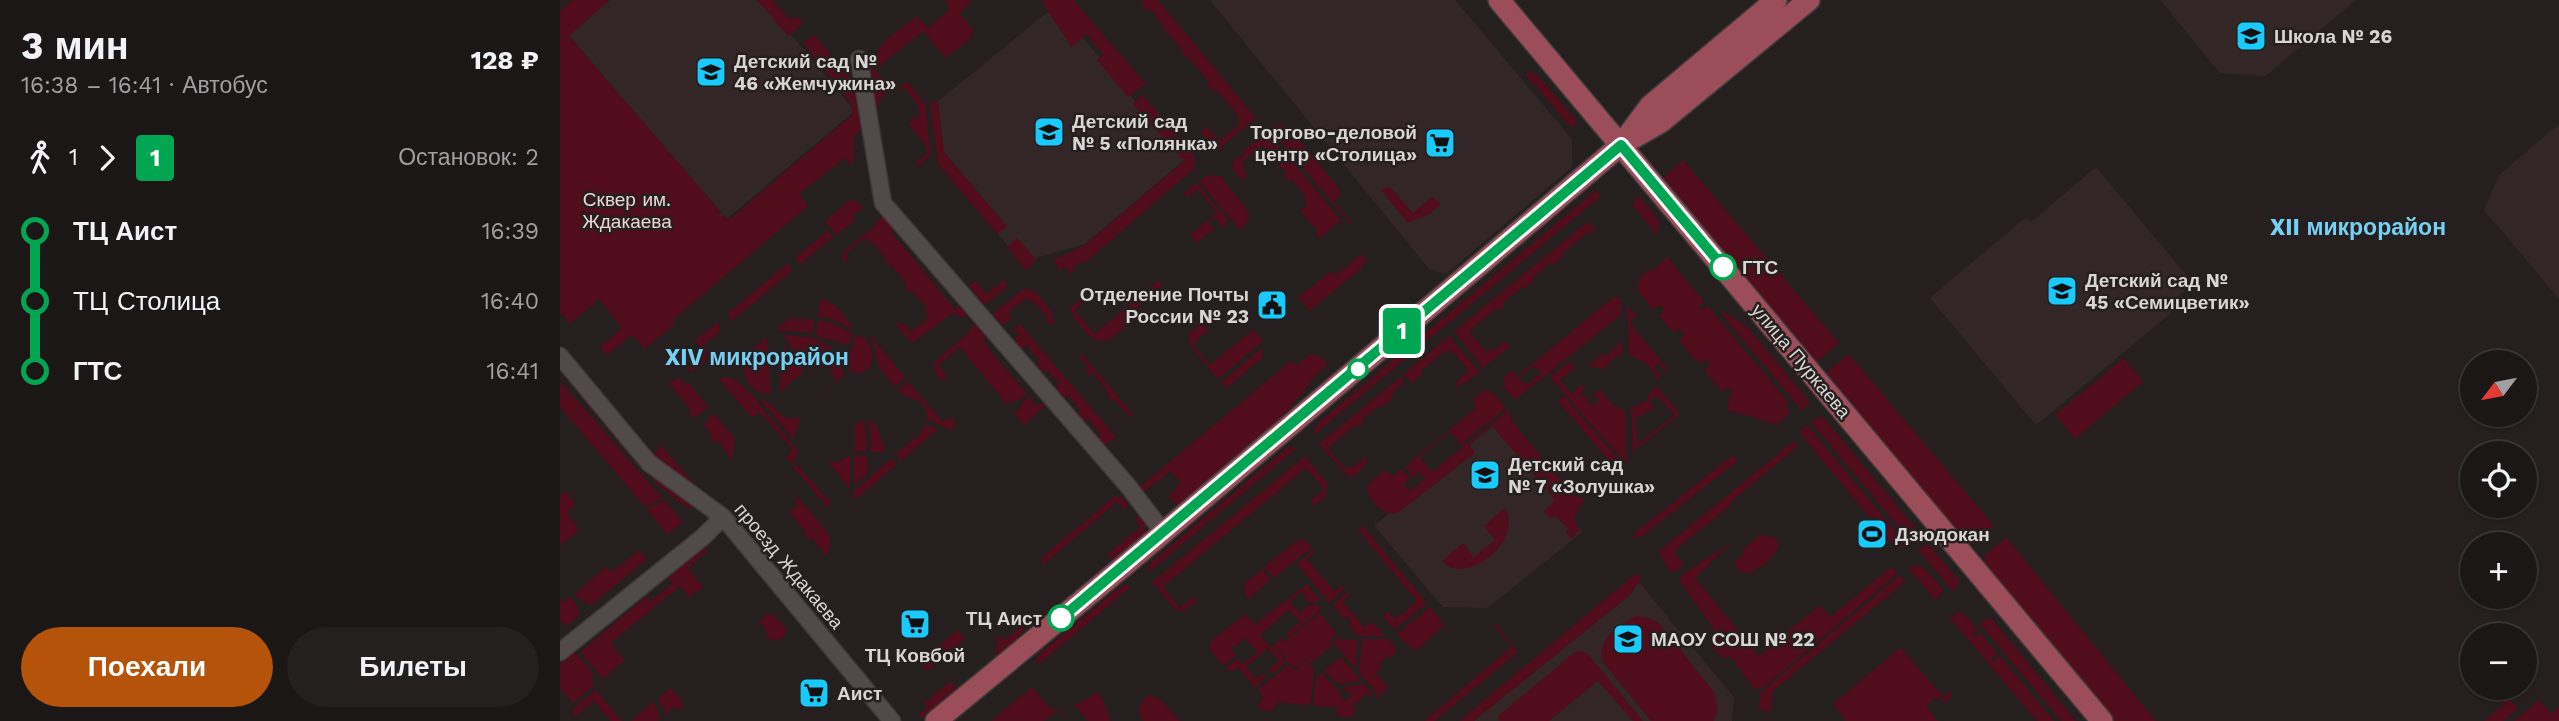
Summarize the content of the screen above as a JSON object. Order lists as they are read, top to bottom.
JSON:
{
  "streets": {
    "main road": ["улица Пуркаева"],
    "street": ["проезд Ждакаева"]
  },
  "districts": ["XII микрорайон", "XIV микрорайон"],
  "parks": ["Сквер им. Ждакаева"],
  "places": {
    "school or university": [
      "Школа № 26",
      "Детский сад № 46 «Жемчужина»",
      "Детский сад № 5 «Полянка»",
      "Детский сад № 45 «Семицветик»",
      "Детский сад № 7 «Золушка»",
      "МАОУ СОШ № 22"
    ],
    "supermarket": ["Торгово-деловой центр «Столица»", "ТЦ Ковбой", "Аист"],
    "other": ["ГТС", "ТЦ Аист"],
    "public building": ["Отделение Почты России № 23"],
    "sports": ["Дзюдокан"]
  },
  "lines": ["bus line 1"],
  "north": "bottom left",
  "page": {
    "heading": ["3 мин", "16:38 – 16:41 · Автобус", "128 ₽"],
    "on_map": "1",
    "legs": ["1", "1", "Остановок: 2"],
    "list": [
      {
        "name": "ТЦ Аист",
        "value": "16:39"
      },
      {
        "name": "ТЦ Столица",
        "value": "16:40"
      },
      {
        "name": "ГТС",
        "value": "16:41"
      }
    ],
    "map_buttons": ["+", "−"],
    "buttons": ["Поехали", "Билеты"]
  }
}
